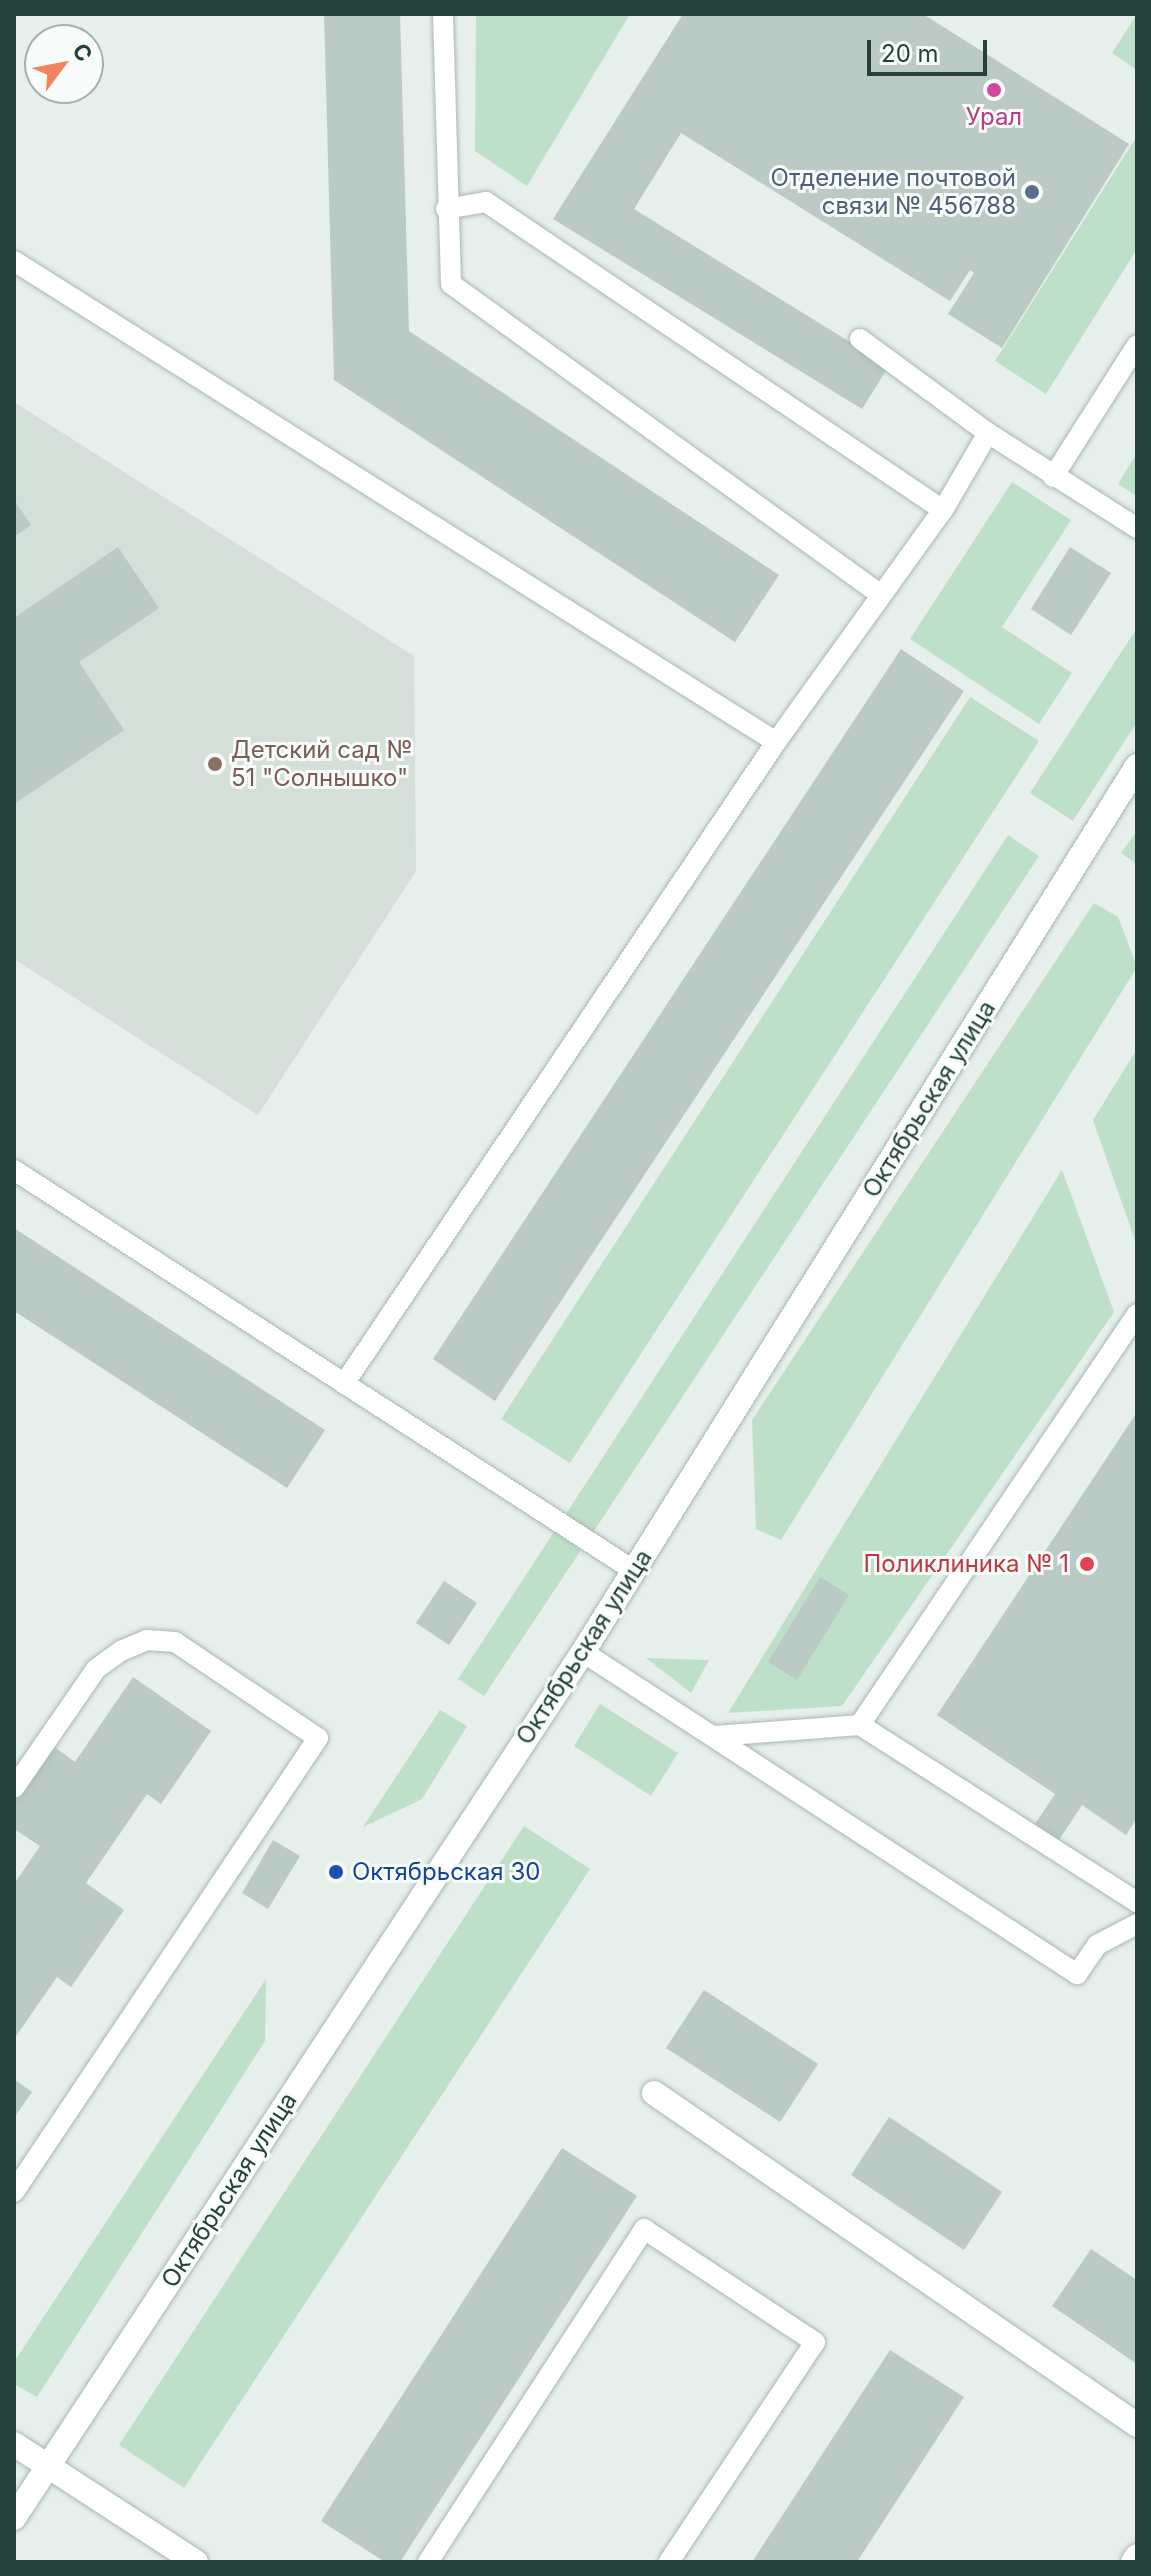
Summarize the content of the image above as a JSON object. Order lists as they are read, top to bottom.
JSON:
{
  "streets": {
    "street": ["Октябрьская улица"]
  },
  "places": [
    "Урал",
    "Отделение почтовой связи № 456788",
    "Детский сад № 51 \"Солнышко\"",
    "Поликлиника № 1",
    "Октябрьская 30"
  ],
  "scale_bar": "20 m",
  "north": "top right"
}
